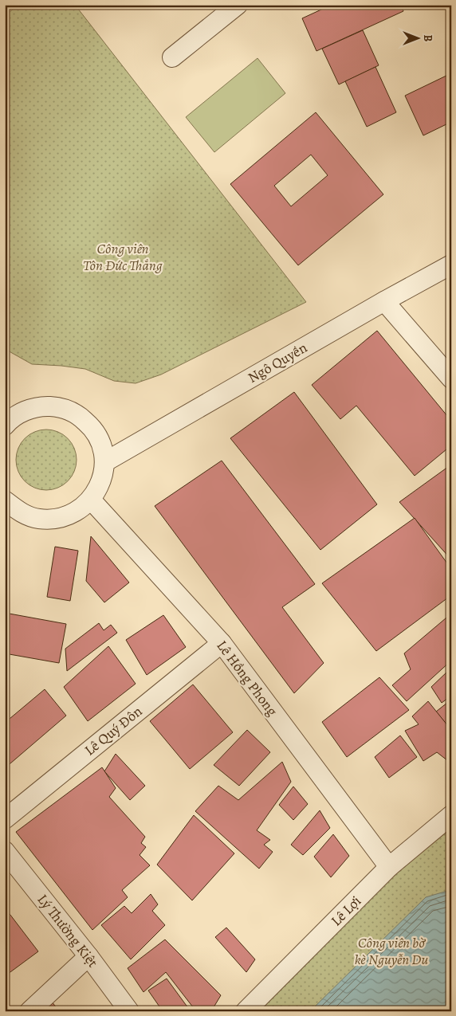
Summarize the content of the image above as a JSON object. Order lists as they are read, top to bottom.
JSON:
{
  "streets": {
    "street": [
      "Ngô Quyền",
      "Lê Hồng Phong",
      "Lê Quý Đôn",
      "Lê Lợi",
      "Lý Thường Kiệt"
    ]
  },
  "crossings": [
    ["Lê Hồng Phong", "Lê Quý Đôn"],
    ["Lê Hồng Phong", "Lê Lợi"]
  ],
  "parks": ["Công viên Tôn Đức Thắng", "Công viên bờ kè Nguyễn Du"],
  "north": "right"
}
